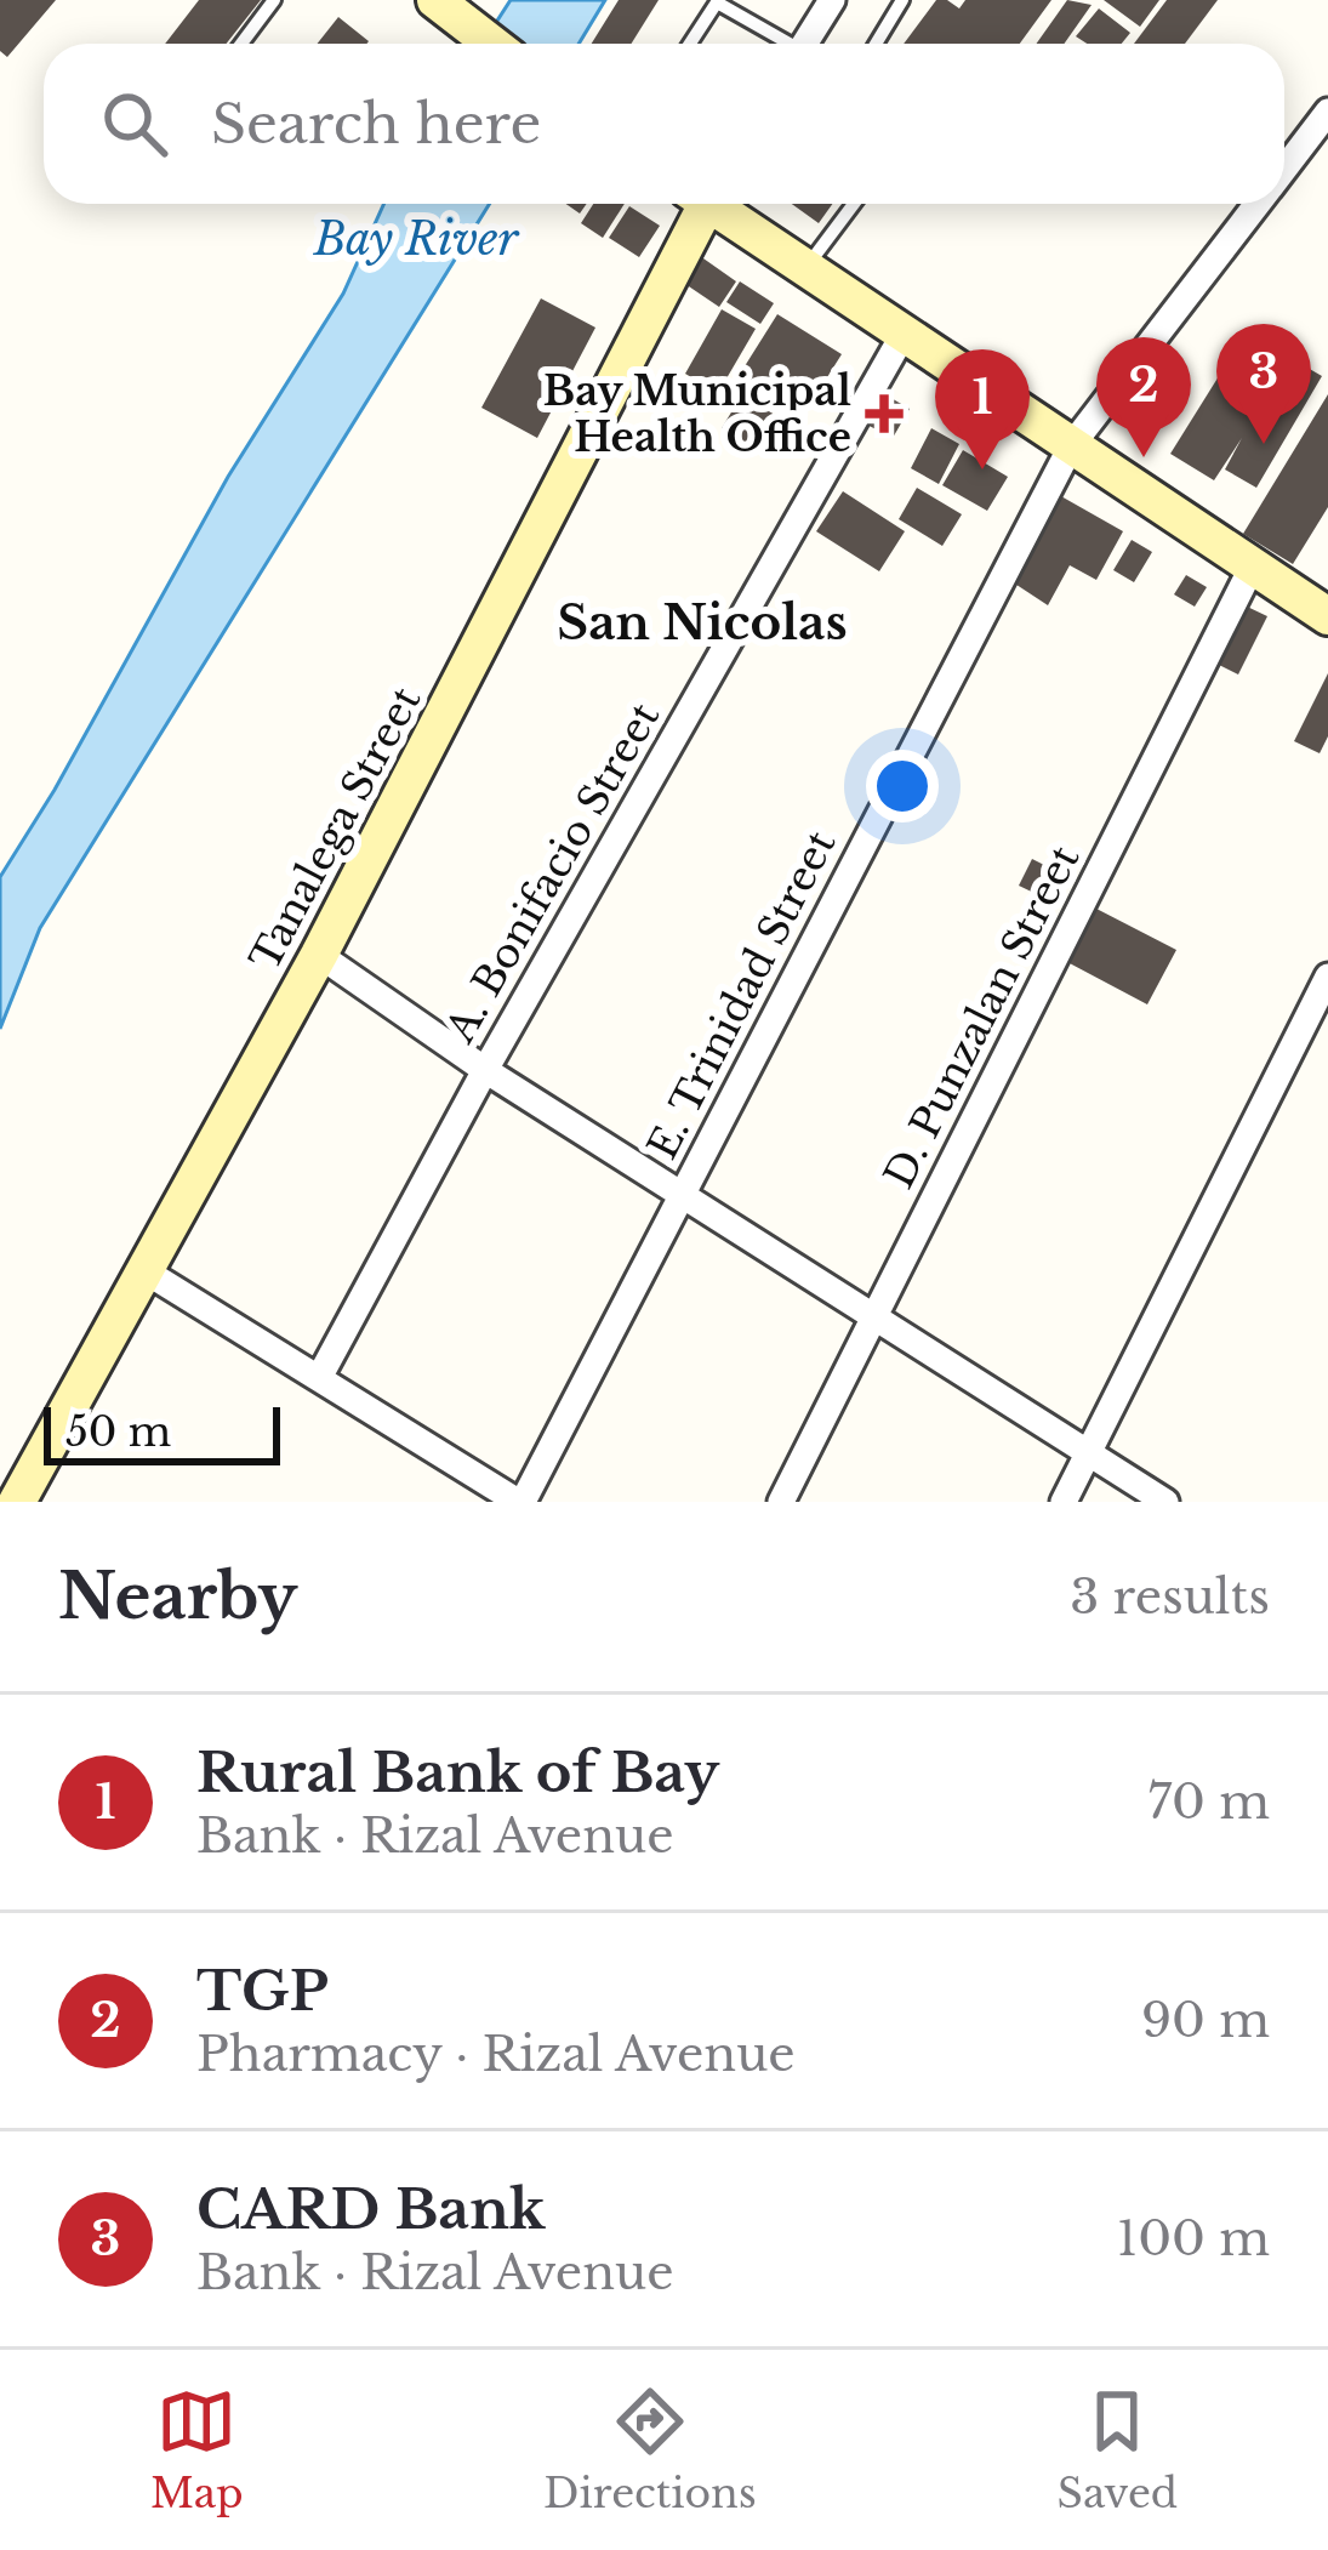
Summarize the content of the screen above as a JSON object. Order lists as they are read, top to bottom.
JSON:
{
  "streets": {
    "street": [
      "Tanalega Street",
      "A. Bonifacio Street",
      "E. Trinidad Street",
      "D. Punzalan Street"
    ]
  },
  "districts": ["San Nicolas"],
  "water": ["Bay River"],
  "places": {
    "health": ["Bay Municipal Health Office"]
  },
  "scale_bar": "50 m",
  "page": {
    "search": "Search here",
    "pins": ["3", "2", "1"],
    "scale": "50 m",
    "heading": ["Nearby", "3 results"],
    "list": [
      {
        "mark": "1",
        "name": "Rural Bank of Bay",
        "note": "Bank · Rizal Avenue",
        "value": "70 m"
      },
      {
        "mark": "2",
        "name": "TGP",
        "note": "Pharmacy · Rizal Avenue",
        "value": "90 m"
      },
      {
        "mark": "3",
        "name": "CARD Bank",
        "note": "Bank · Rizal Avenue",
        "value": "100 m"
      }
    ],
    "nav": ["Map", "Directions", "Saved"]
  }
}
